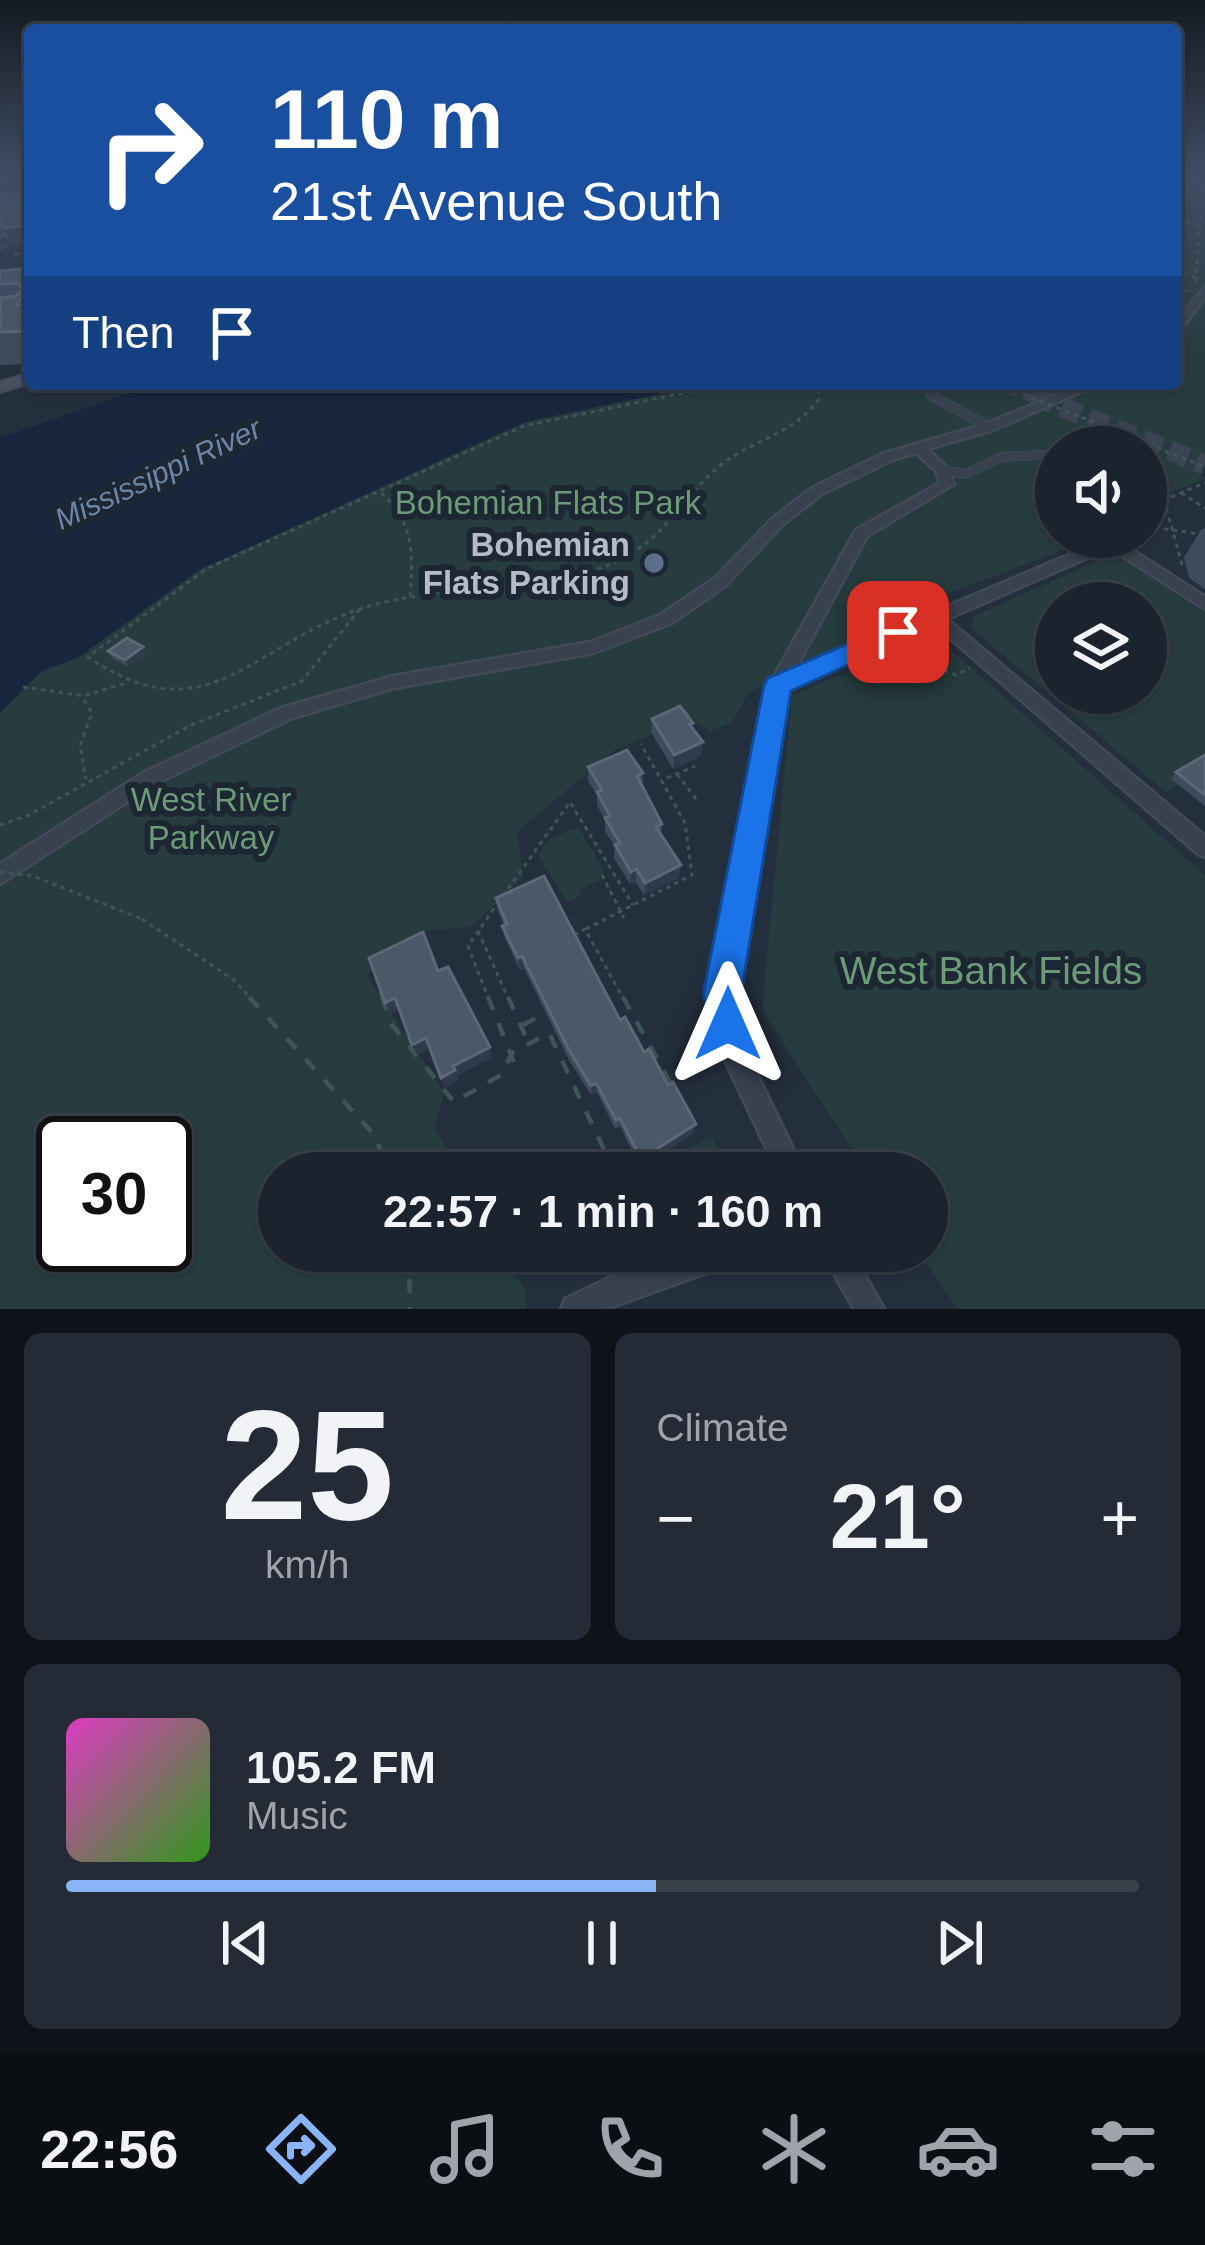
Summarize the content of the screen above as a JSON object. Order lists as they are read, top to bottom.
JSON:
{
  "water": ["Mississippi River"],
  "parks": ["Bohemian Flats Park", "West River Parkway", "West Bank Fields"],
  "places": ["Bohemian Flats Parking"],
  "page": {
    "turn": ["110 m", "21st Avenue South"],
    "then": "Then",
    "limit": "30",
    "trip": "22:57 · 1 min · 160 m",
    "tile": [
      ["25", "km/h"],
      "Climate"
    ],
    "heat": ["−", "21°", "+"],
    "song": ["105.2 FM", "Music"],
    "tabs": "22:56"
  }
}
